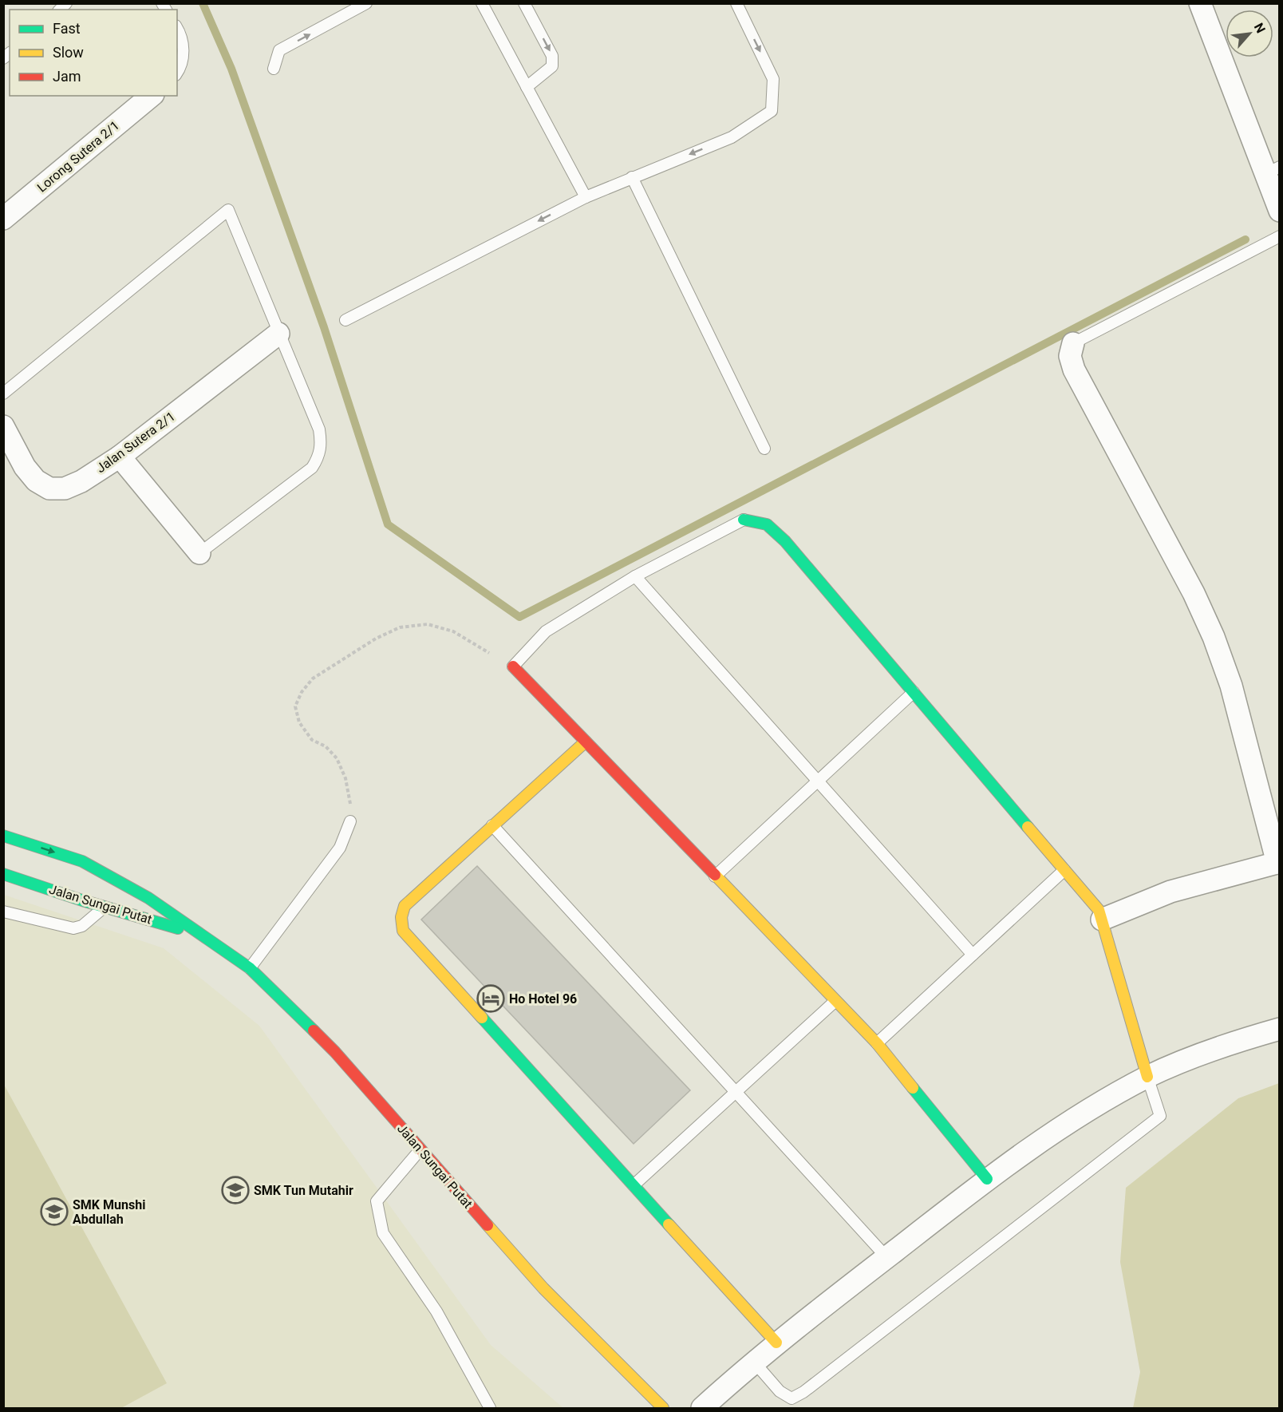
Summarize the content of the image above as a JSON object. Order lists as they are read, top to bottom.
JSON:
{
  "streets": {
    "street": ["Lorong Sutera 2/1", "Jalan Sutera 2/1", "Jalan Sungai Putat"]
  },
  "places": {
    "hotel": ["Ho Hotel 96"],
    "school or university": ["SMK Tun Mutahir", "SMK Munshi Abdullah"]
  },
  "legend": ["Fast", "Slow", "Jam"],
  "north": "top right"
}
